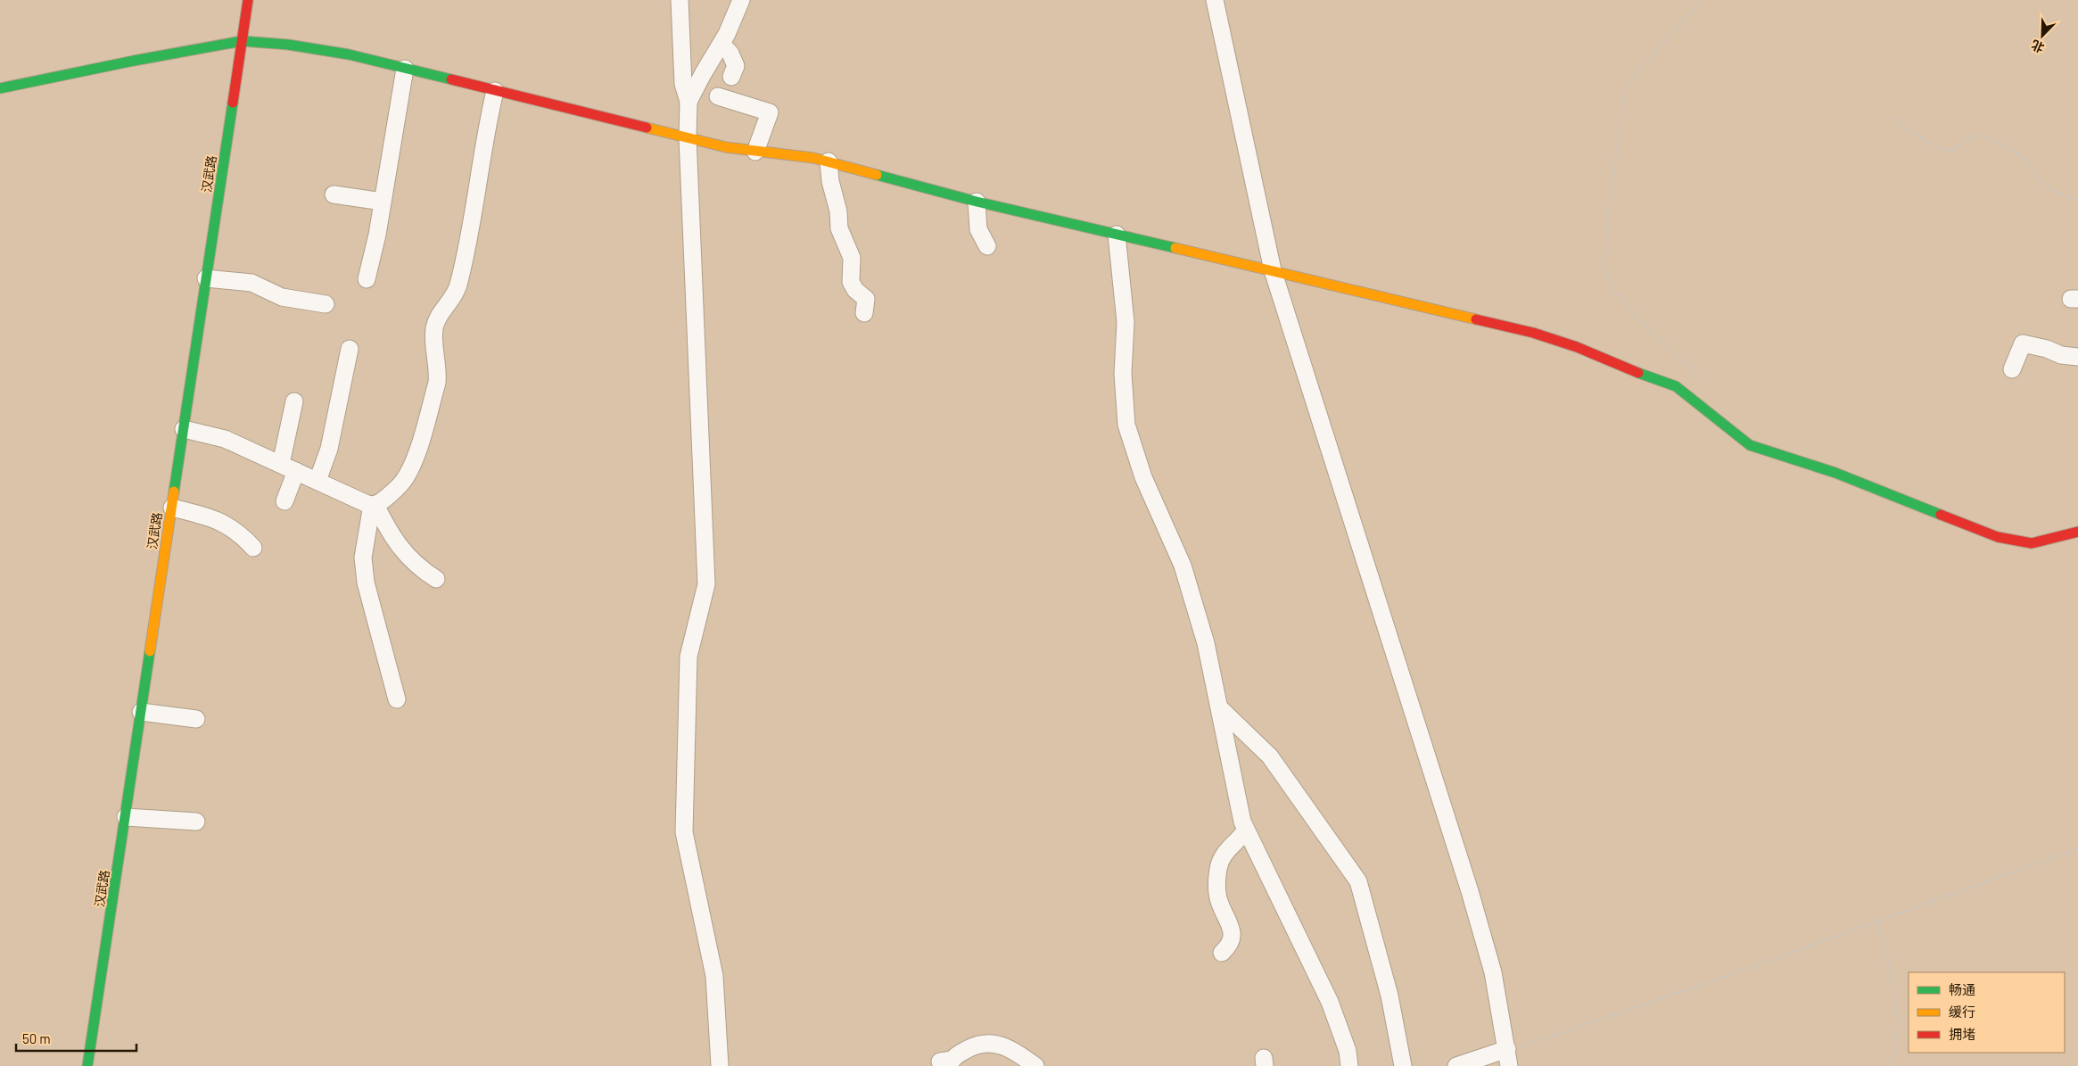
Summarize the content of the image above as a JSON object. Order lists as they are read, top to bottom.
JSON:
{
  "streets": {
    "street": ["汉武路"]
  },
  "legend": ["畅通", "缓行", "拥堵"],
  "scale_bar": "50 m",
  "north": "bottom left"
}
